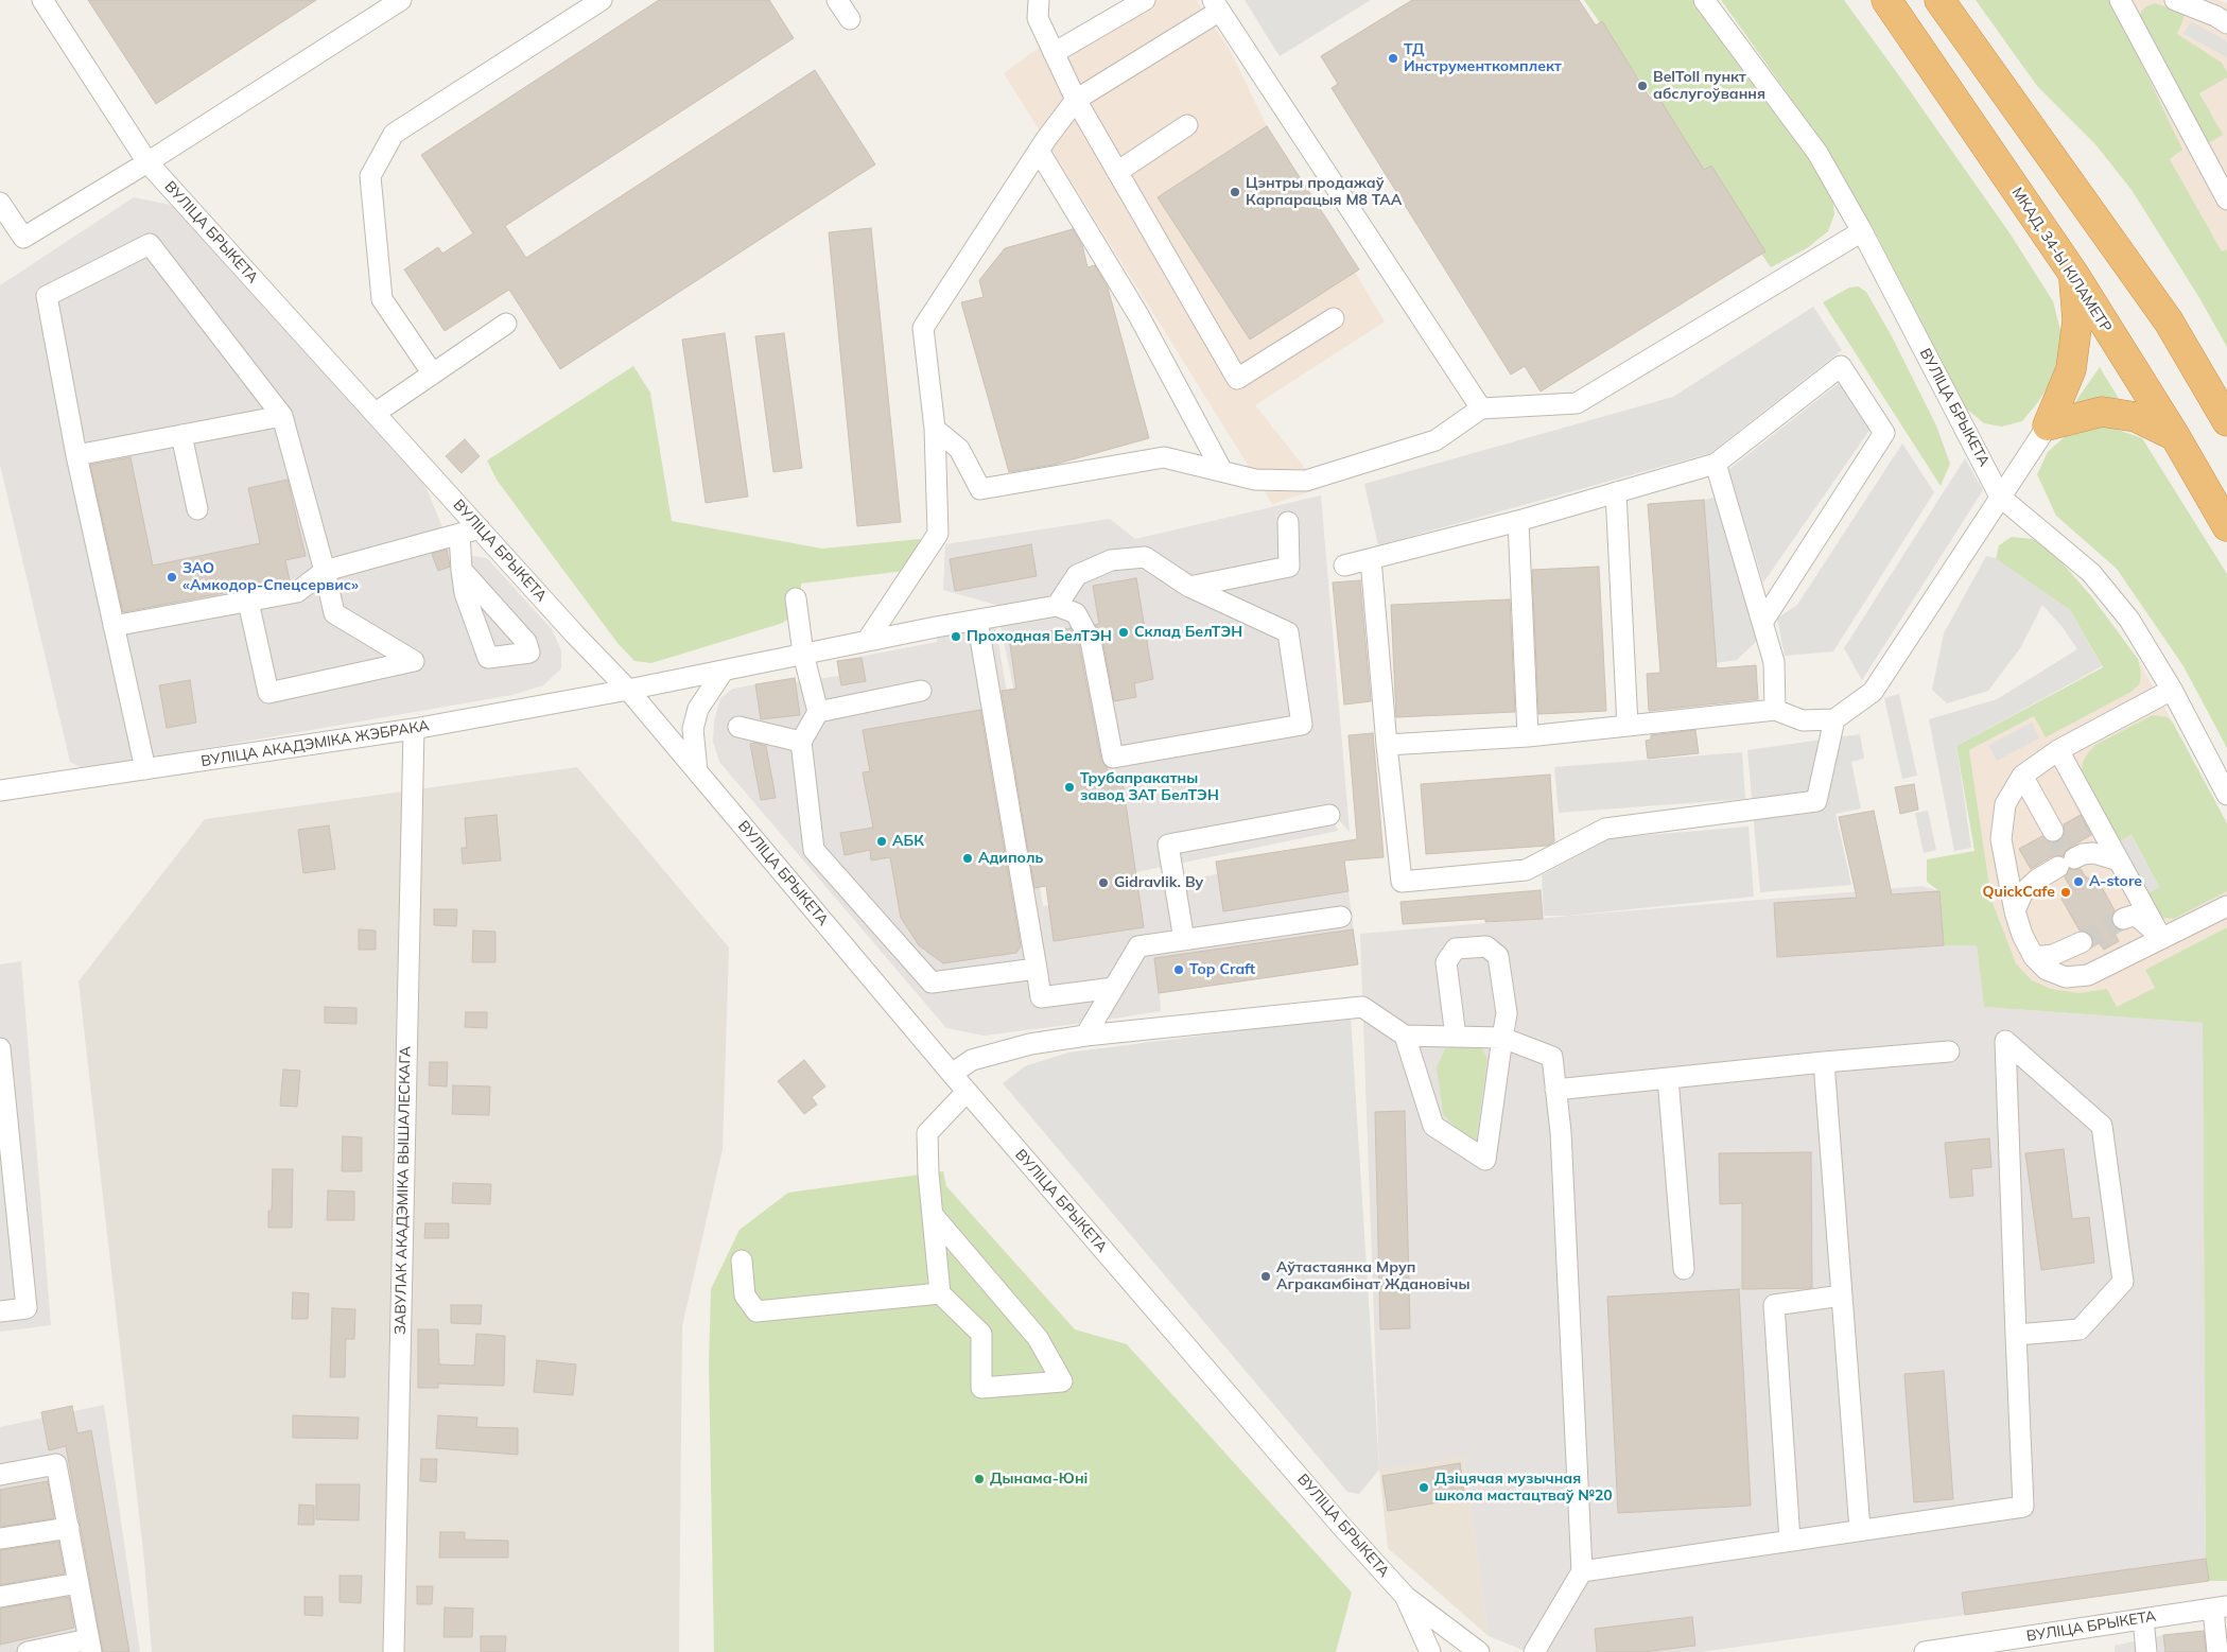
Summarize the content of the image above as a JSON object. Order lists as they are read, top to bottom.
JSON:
{
  "streets": {
    "highway": ["МКАД, 34-Ы КІЛАМЕТР"],
    "street": ["ВУЛІЦА БРЫКЕТА", "ВУЛІЦА АКАДЭМІКА ЖЭБРАКА", "ЗАВУЛАК АКАДЭМІКА ВЫШАЛЕСКАГА"]
  },
  "crossings": [
    ["ВУЛІЦА БРЫКЕТА", "ВУЛІЦА АКАДЭМІКА ЖЭБРАКА"],
    ["ВУЛІЦА АКАДЭМІКА ЖЭБРАКА", "ЗАВУЛАК АКАДЭМІКА ВЫШАЛЕСКАГА"]
  ],
  "places": [
    "ТД Инструменткомплект",
    "BelToll пункт абслугоўвання",
    "Цэнтры продажаў Карпарацыя М8 ТАА",
    "ЗАО «Амкодор-Спецсервис»",
    "Склад БелТЭН",
    "Проходная БелТЭН",
    "Трубапракатны завод ЗАТ БелТЭН",
    "АБК",
    "Адиполь",
    "А-store",
    "Gidravlik. By",
    "QuickCafe",
    "Top Craft",
    "Аўтастаянка Мруп Агракамбінат Ждановічы",
    "Дынама-Юні",
    "Дзіцячая музычная школа мастацтваў №20"
  ]
}
